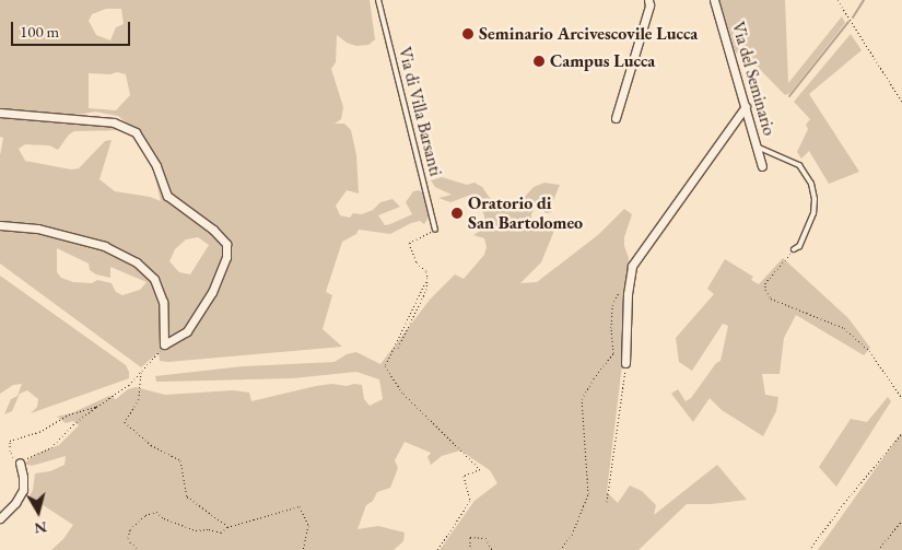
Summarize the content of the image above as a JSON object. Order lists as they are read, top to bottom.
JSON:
{
  "streets": {
    "street": ["Via del Seminario"],
    "lane": ["Via di Villa Barsanti"]
  },
  "places": ["Seminario Arcivescovile Lucca", "Campus Lucca", "Oratorio di San Bartolomeo"],
  "scale_bar": "100 m",
  "north": "bottom"
}
